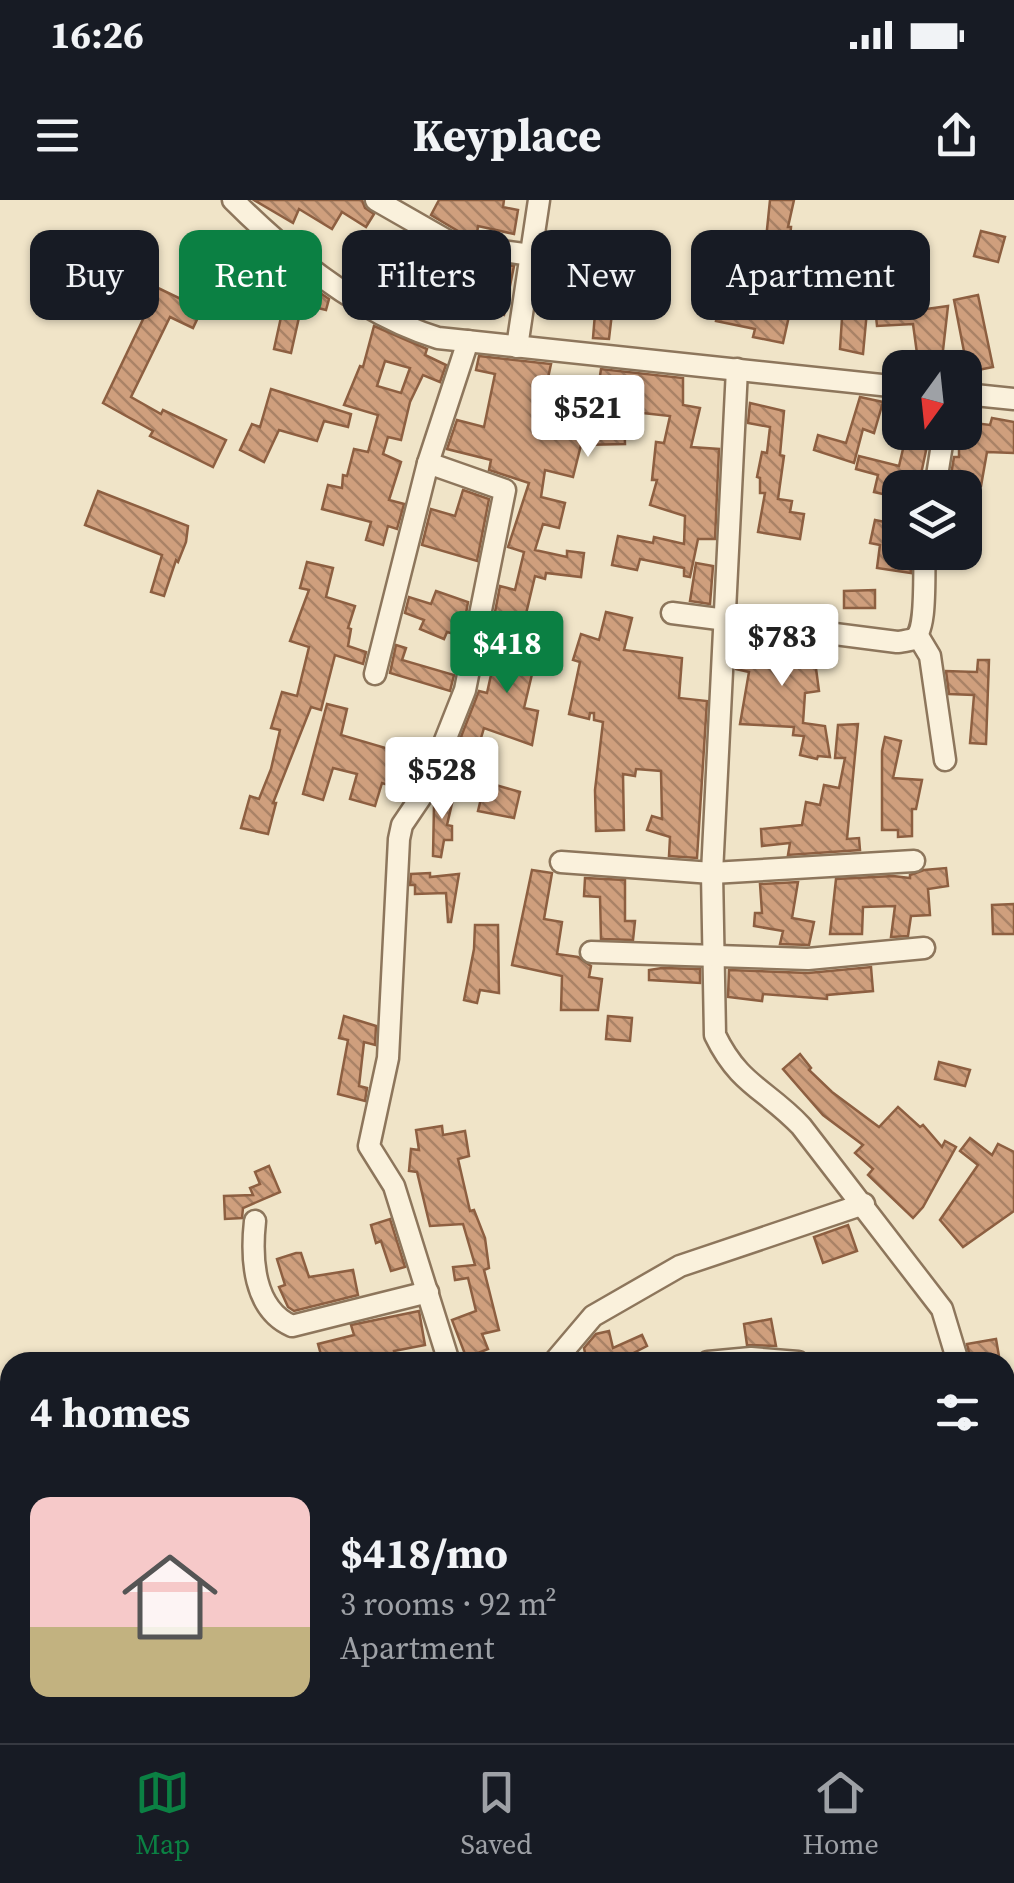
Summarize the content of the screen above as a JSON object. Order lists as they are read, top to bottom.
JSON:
{
  "north": "bottom",
  "page": {
    "status": "16:26",
    "header": "Keyplace",
    "chip": [
      "Buy",
      "Rent",
      "Filters",
      "New",
      "Apartment"
    ],
    "price": [
      "$521",
      "$783",
      "$418",
      "$528"
    ],
    "heading": "4 homes",
    "list": [
      {
        "name": "$418/mo",
        "note": "3 rooms · 92 m² · Apartment"
      }
    ],
    "tabs": ["Map", "Saved", "Home"]
  }
}
